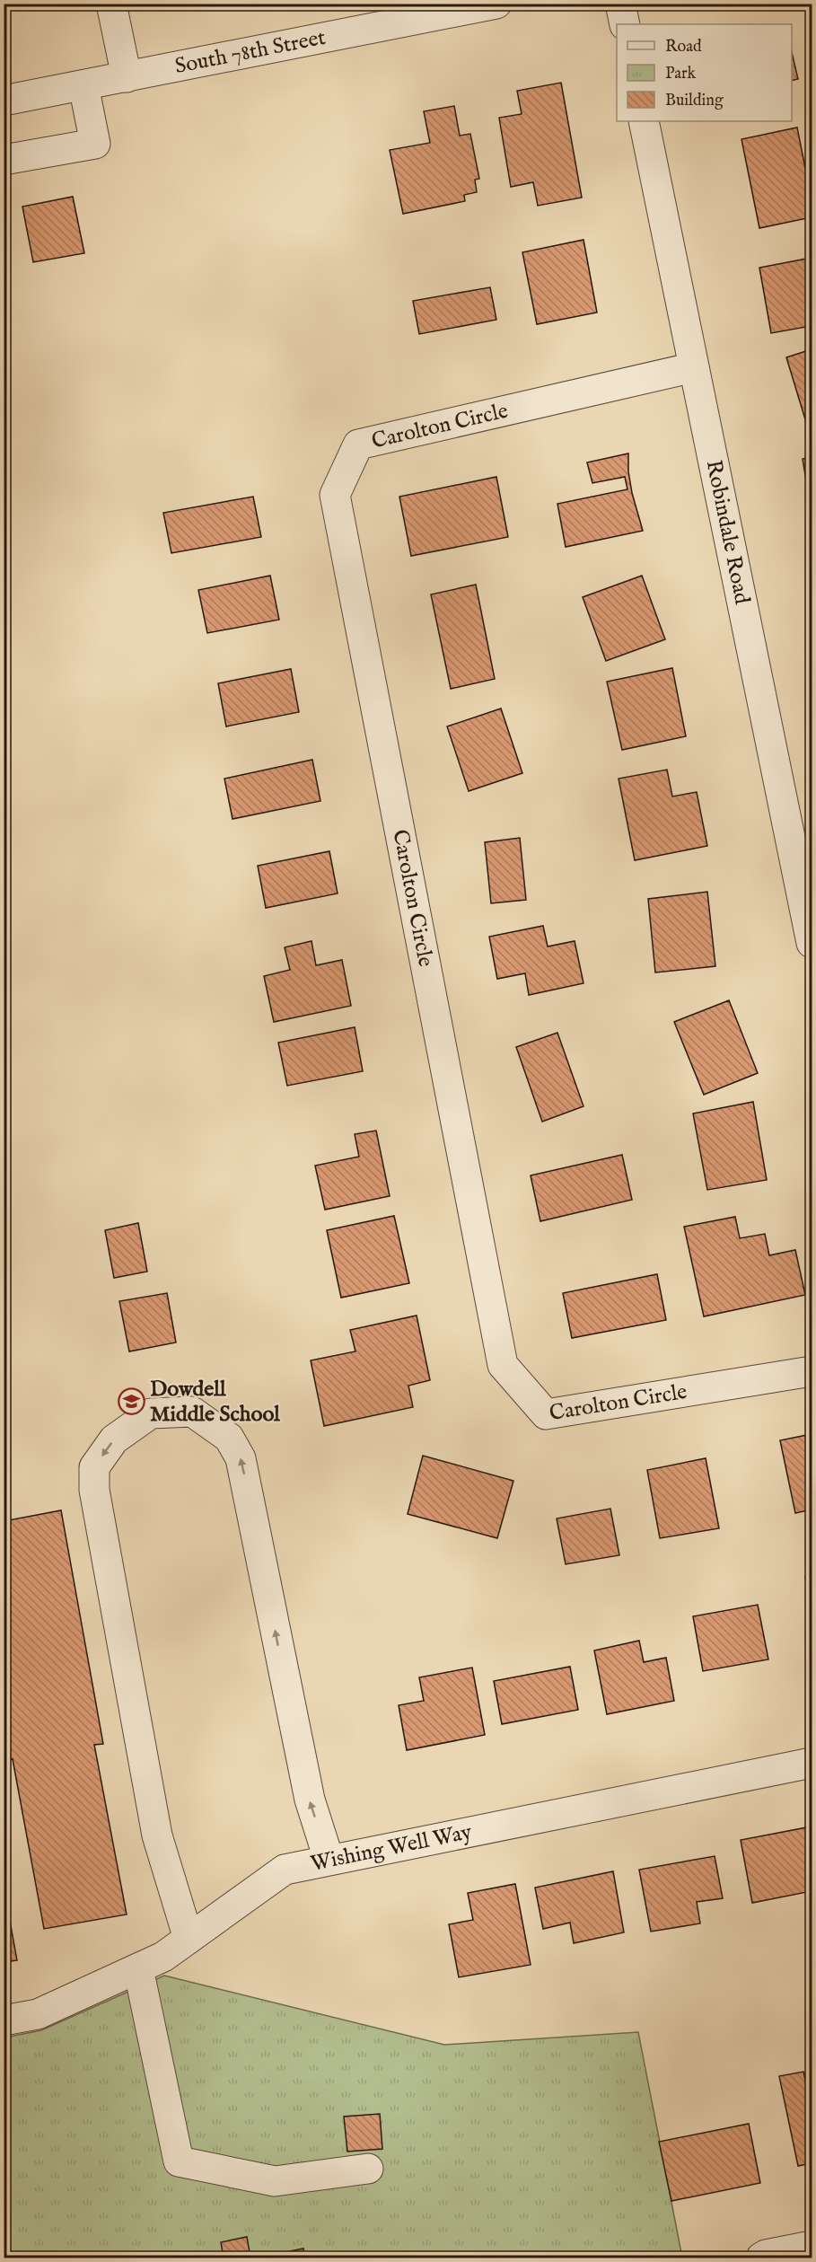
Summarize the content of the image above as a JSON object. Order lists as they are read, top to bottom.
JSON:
{
  "streets": {
    "street": [
      "South 78th Street",
      "Carolton Circle",
      "Robindale Road",
      "Wishing Well Way"
    ]
  },
  "crossings": [
    ["Carolton Circle", "Robindale Road"]
  ],
  "places": {
    "school or university": ["Dowdell Middle School"]
  },
  "legend": ["Road", "Park", "Building"]
}
